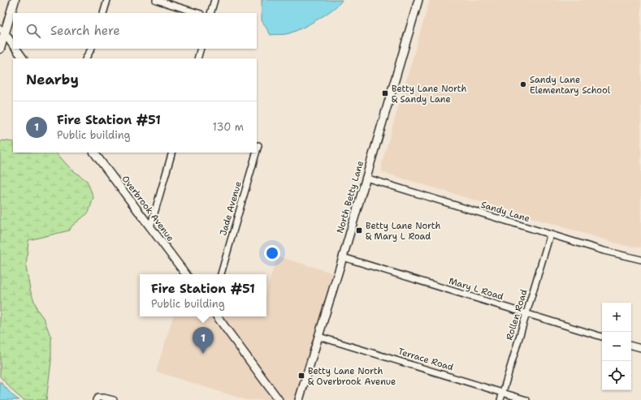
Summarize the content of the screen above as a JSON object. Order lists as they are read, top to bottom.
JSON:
{
  "streets": {
    "street": [
      "North Betty Lane",
      "Overbrook Avenue",
      "Jade Avenue",
      "Sandy Lane",
      "Mary L Road",
      "Rollen Road",
      "Terrace Road"
    ]
  },
  "crossings": [
    ["North Betty Lane", "Sandy Lane"],
    ["North Betty Lane", "Mary L Road"],
    ["North Betty Lane", "Terrace Road"],
    ["Sandy Lane", "Rollen Road"],
    ["Mary L Road", "Rollen Road"],
    ["Rollen Road", "Terrace Road"]
  ],
  "places": {
    "other": ["Sandy Lane Elementary School"],
    "transit": ["Betty Lane North & Sandy Lane", "Betty Lane North & Mary L Road", "Betty Lane North & Overbrook Avenue"]
  },
  "page": {
    "search": "Search here",
    "heading": "Nearby",
    "list": [
      {
        "mark": "1",
        "name": "Fire Station #51",
        "note": "Public building",
        "value": "130 m"
      }
    ],
    "popup": ["Fire Station #51", "Public building"],
    "map_buttons": ["+", "−"],
    "pins": "1"
  }
}
